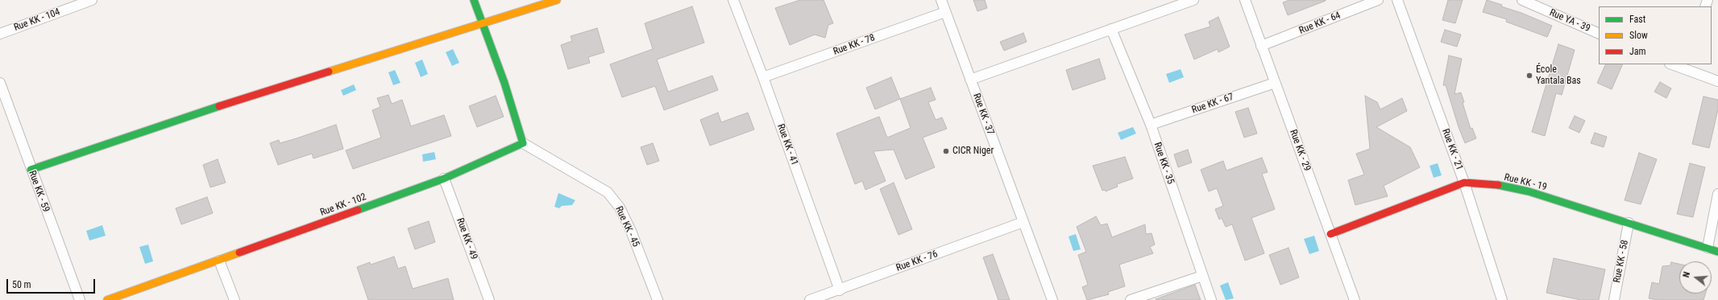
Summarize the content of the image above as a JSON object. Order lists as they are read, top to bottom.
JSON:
{
  "streets": {
    "street": [
      "Rue KK - 104",
      "Rue YA - 39",
      "Rue KK - 64",
      "Rue KK - 78",
      "Rue KK - 67",
      "Rue KK - 37",
      "Rue KK - 41",
      "Rue KK - 21",
      "Rue KK - 29",
      "Rue KK - 35",
      "Rue KK - 19",
      "Rue KK - 59",
      "Rue KK - 102",
      "Rue KK - 45",
      "Rue KK - 49",
      "Rue KK - 76",
      "Rue KK - 58"
    ]
  },
  "crossings": [
    ["Rue KK - 64", "Rue KK - 29"],
    ["Rue KK - 78", "Rue KK - 37"],
    ["Rue KK - 78", "Rue KK - 41"],
    ["Rue KK - 67", "Rue KK - 29"],
    ["Rue KK - 67", "Rue KK - 35"],
    ["Rue KK - 37", "Rue KK - 76"],
    ["Rue KK - 41", "Rue KK - 76"],
    ["Rue KK - 21", "Rue KK - 19"],
    ["Rue KK - 29", "Rue KK - 19"],
    ["Rue KK - 19", "Rue KK - 58"],
    ["Rue KK - 102", "Rue KK - 45"],
    ["Rue KK - 102", "Rue KK - 49"]
  ],
  "places": ["École Yantala Bas", "CICR Niger"],
  "legend": ["Fast", "Slow", "Jam"],
  "scale_bar": "50 m",
  "north": "left"
}
